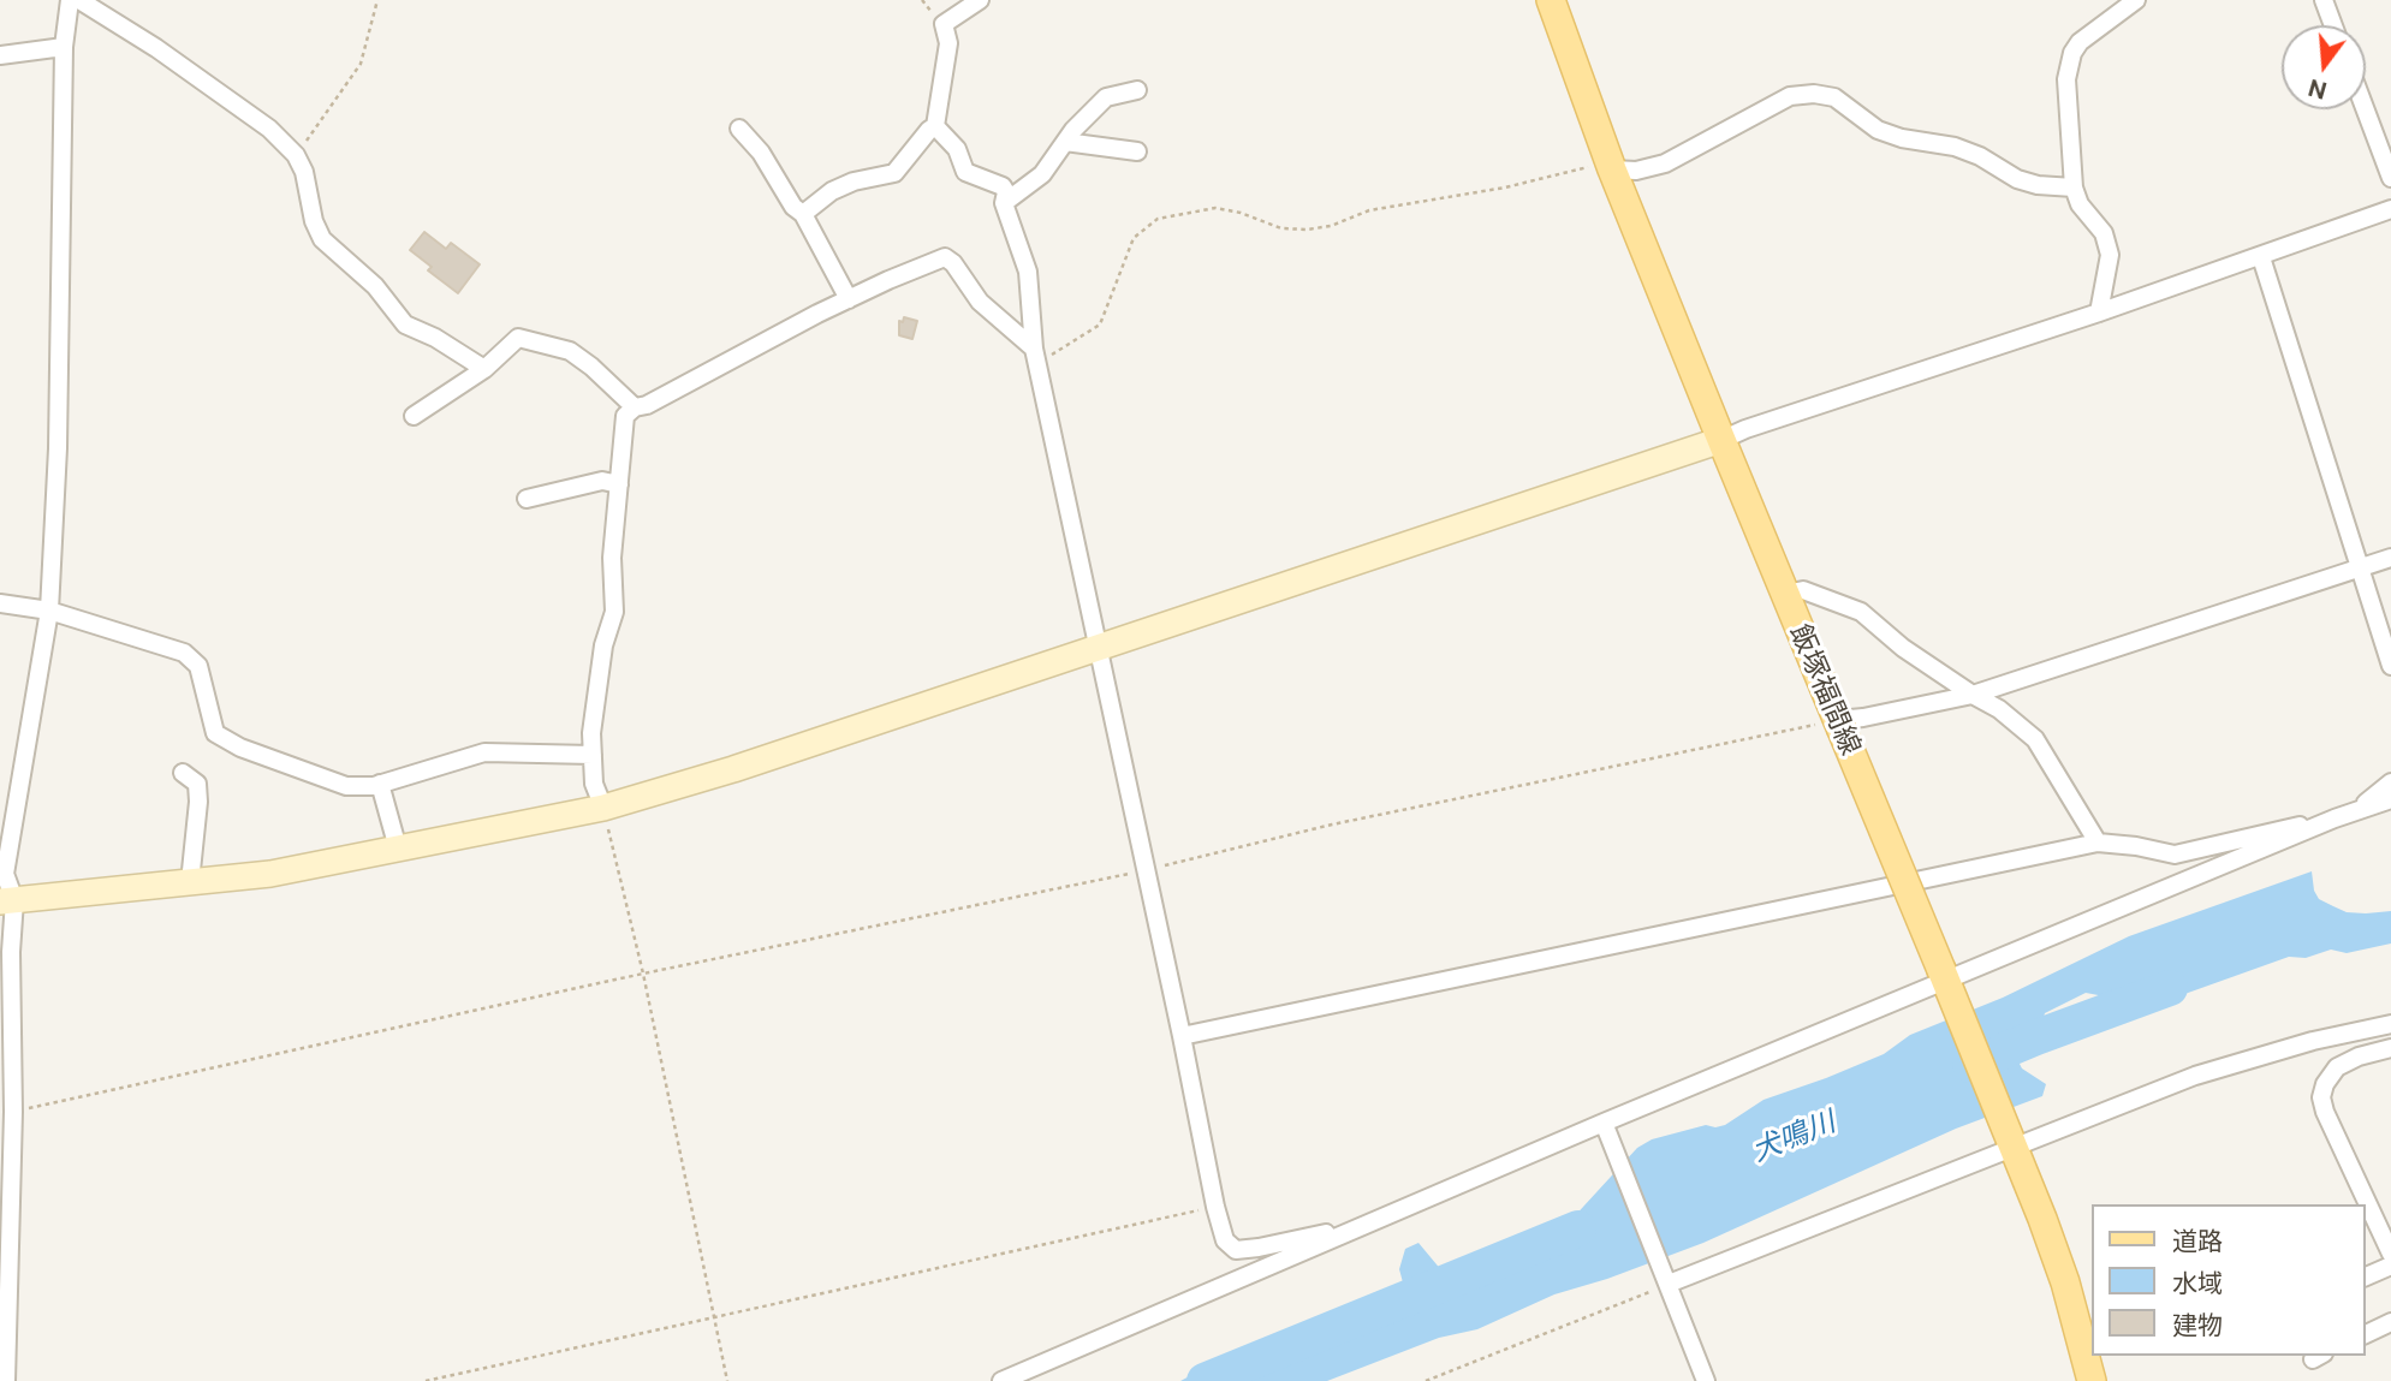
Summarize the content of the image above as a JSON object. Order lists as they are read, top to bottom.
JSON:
{
  "streets": {
    "main road": ["飯塚福間線"]
  },
  "water": ["犬鳴川"],
  "legend": ["道路", "水域", "建物"],
  "north": "bottom"
}
